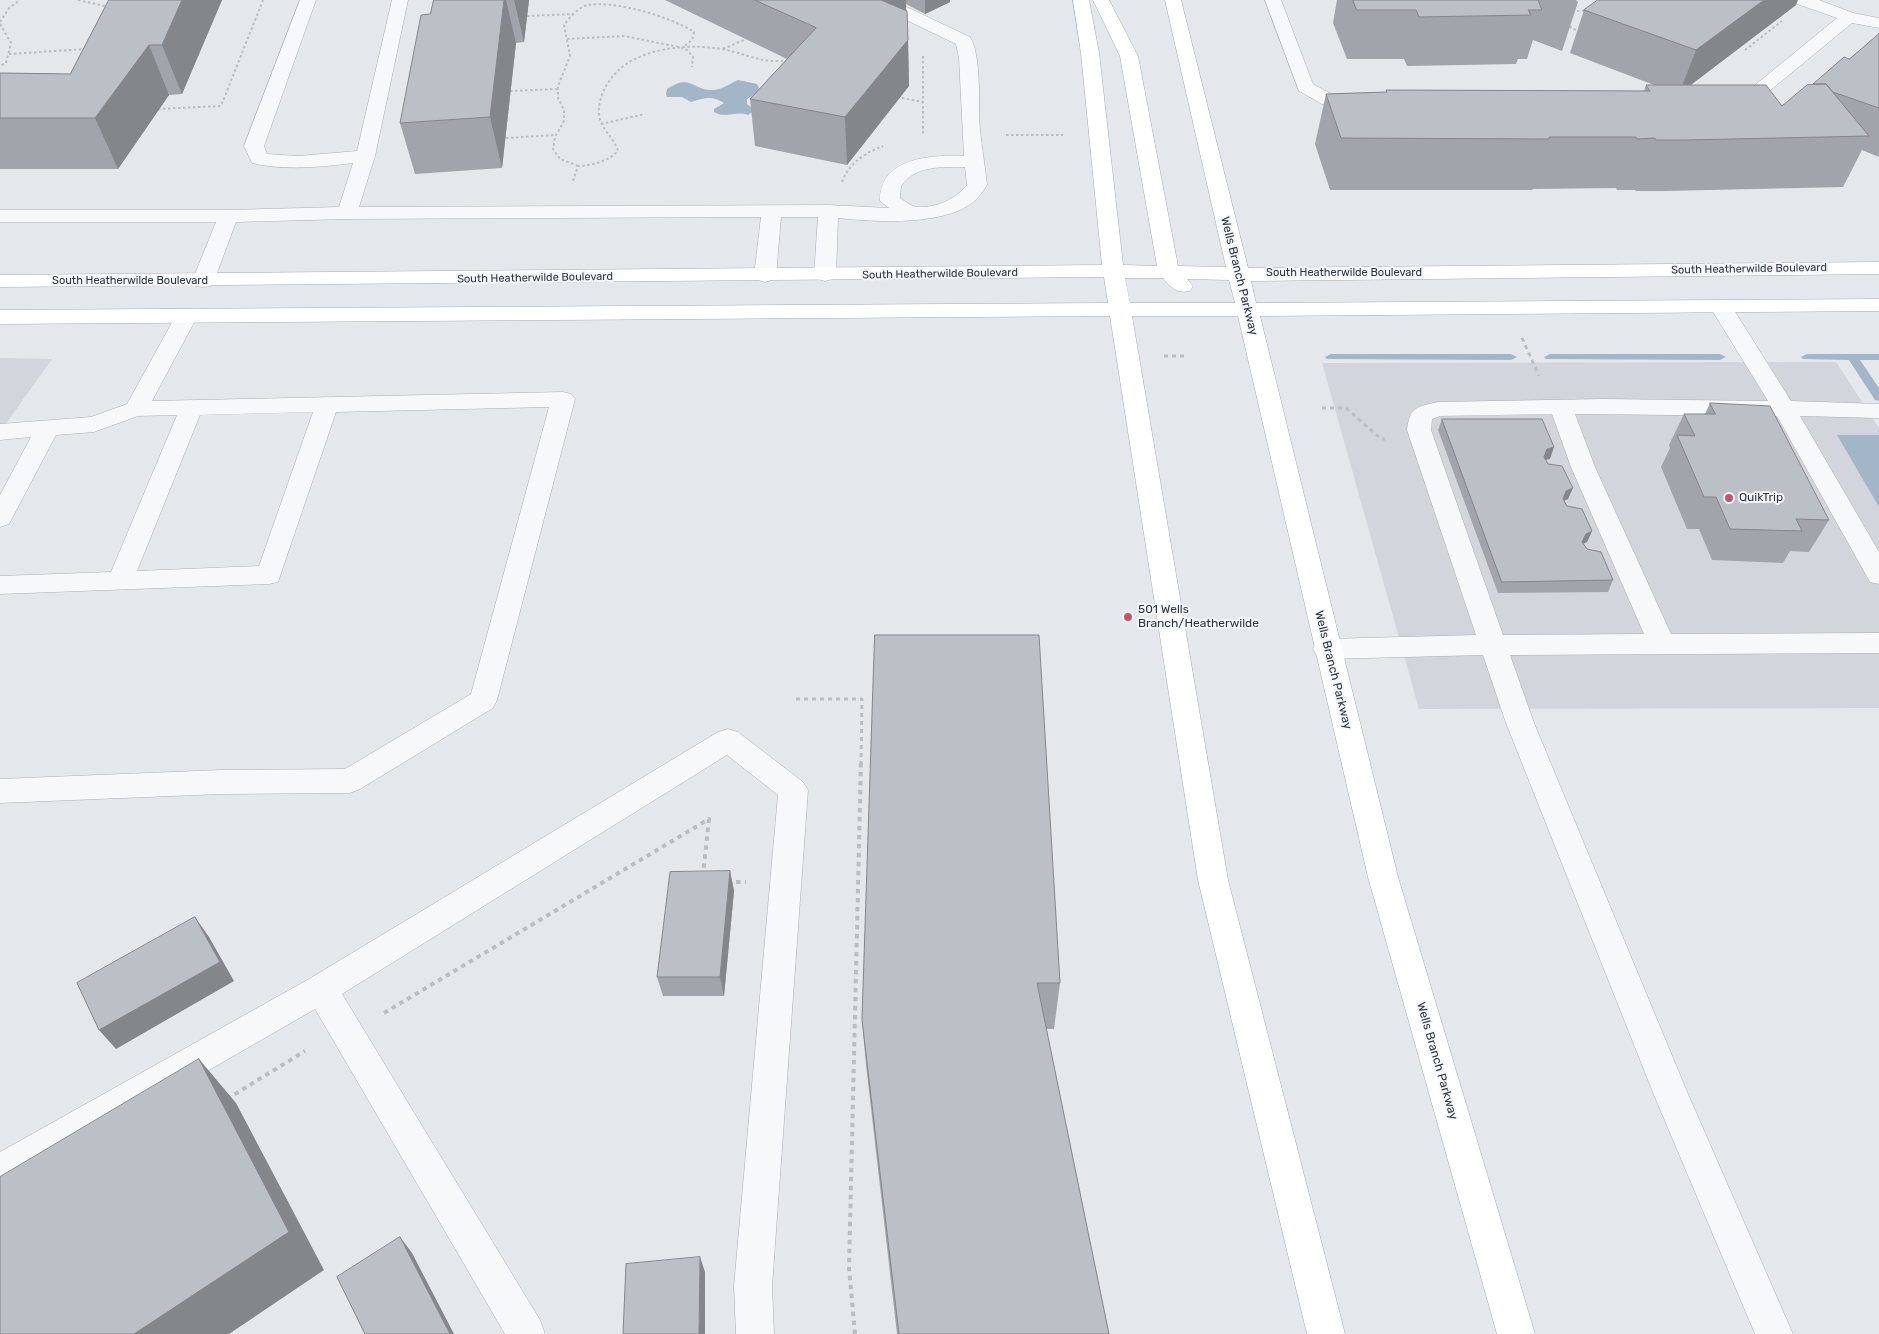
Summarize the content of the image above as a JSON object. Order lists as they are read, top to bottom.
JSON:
{
  "streets": {
    "main road": ["South Heatherwilde Boulevard", "Wells Branch Parkway"]
  },
  "crossings": [
    ["South Heatherwilde Boulevard", "Wells Branch Parkway"]
  ],
  "places": ["QuikTrip", "501 Wells Branch/Heatherwilde"]
}
